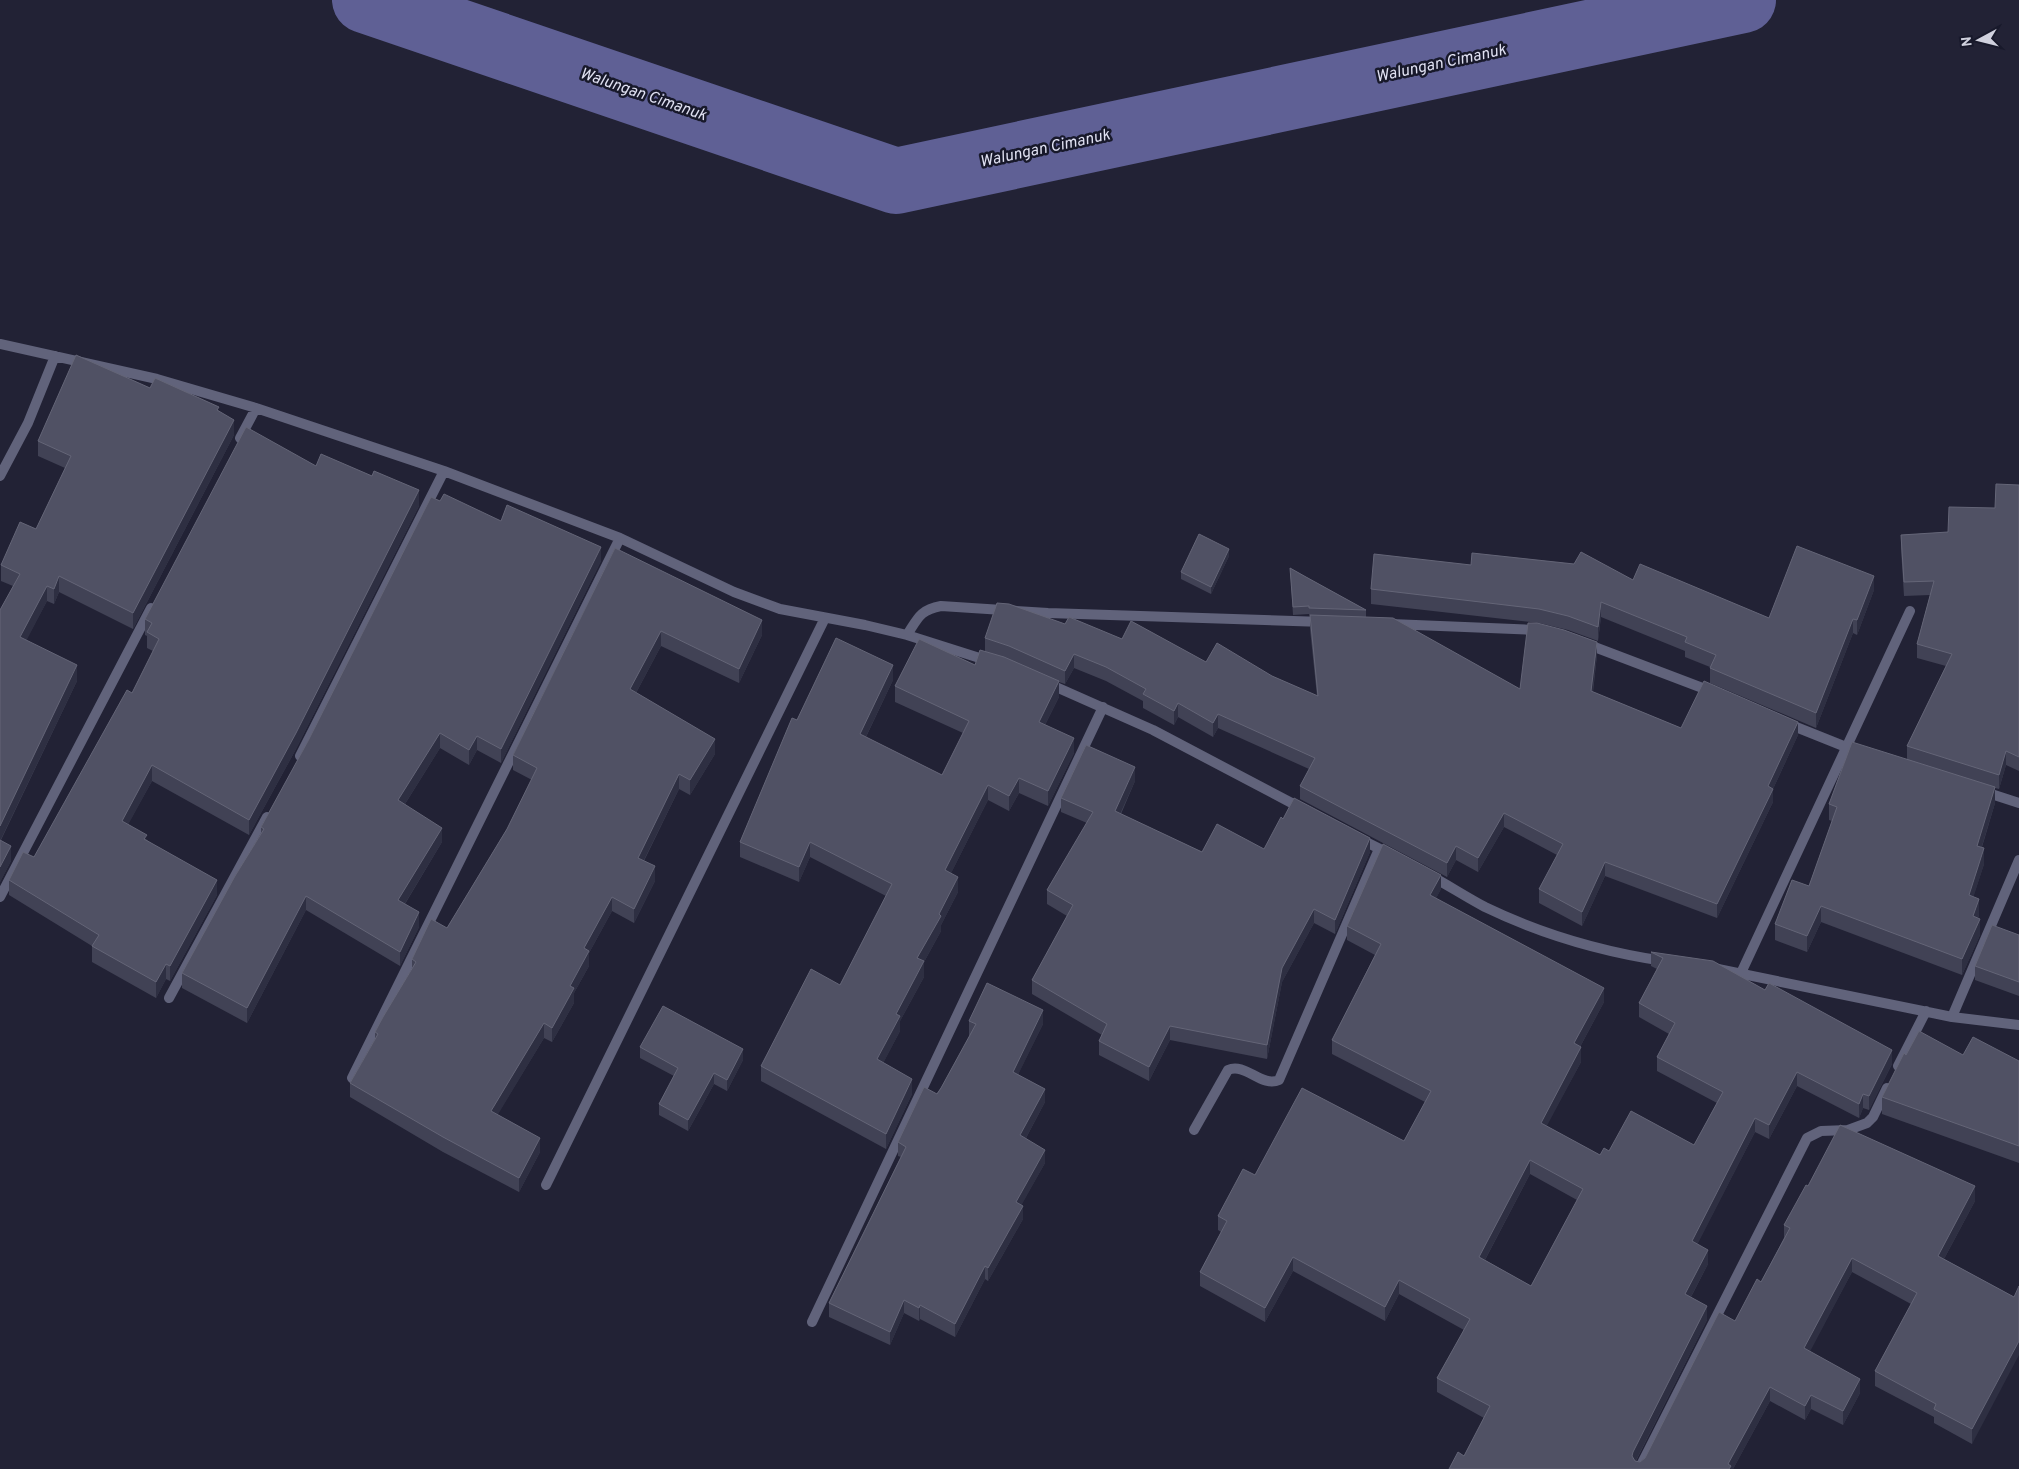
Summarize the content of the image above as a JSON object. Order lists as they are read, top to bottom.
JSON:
{
  "water": ["Walungan Cimanuk"],
  "north": "left"
}
